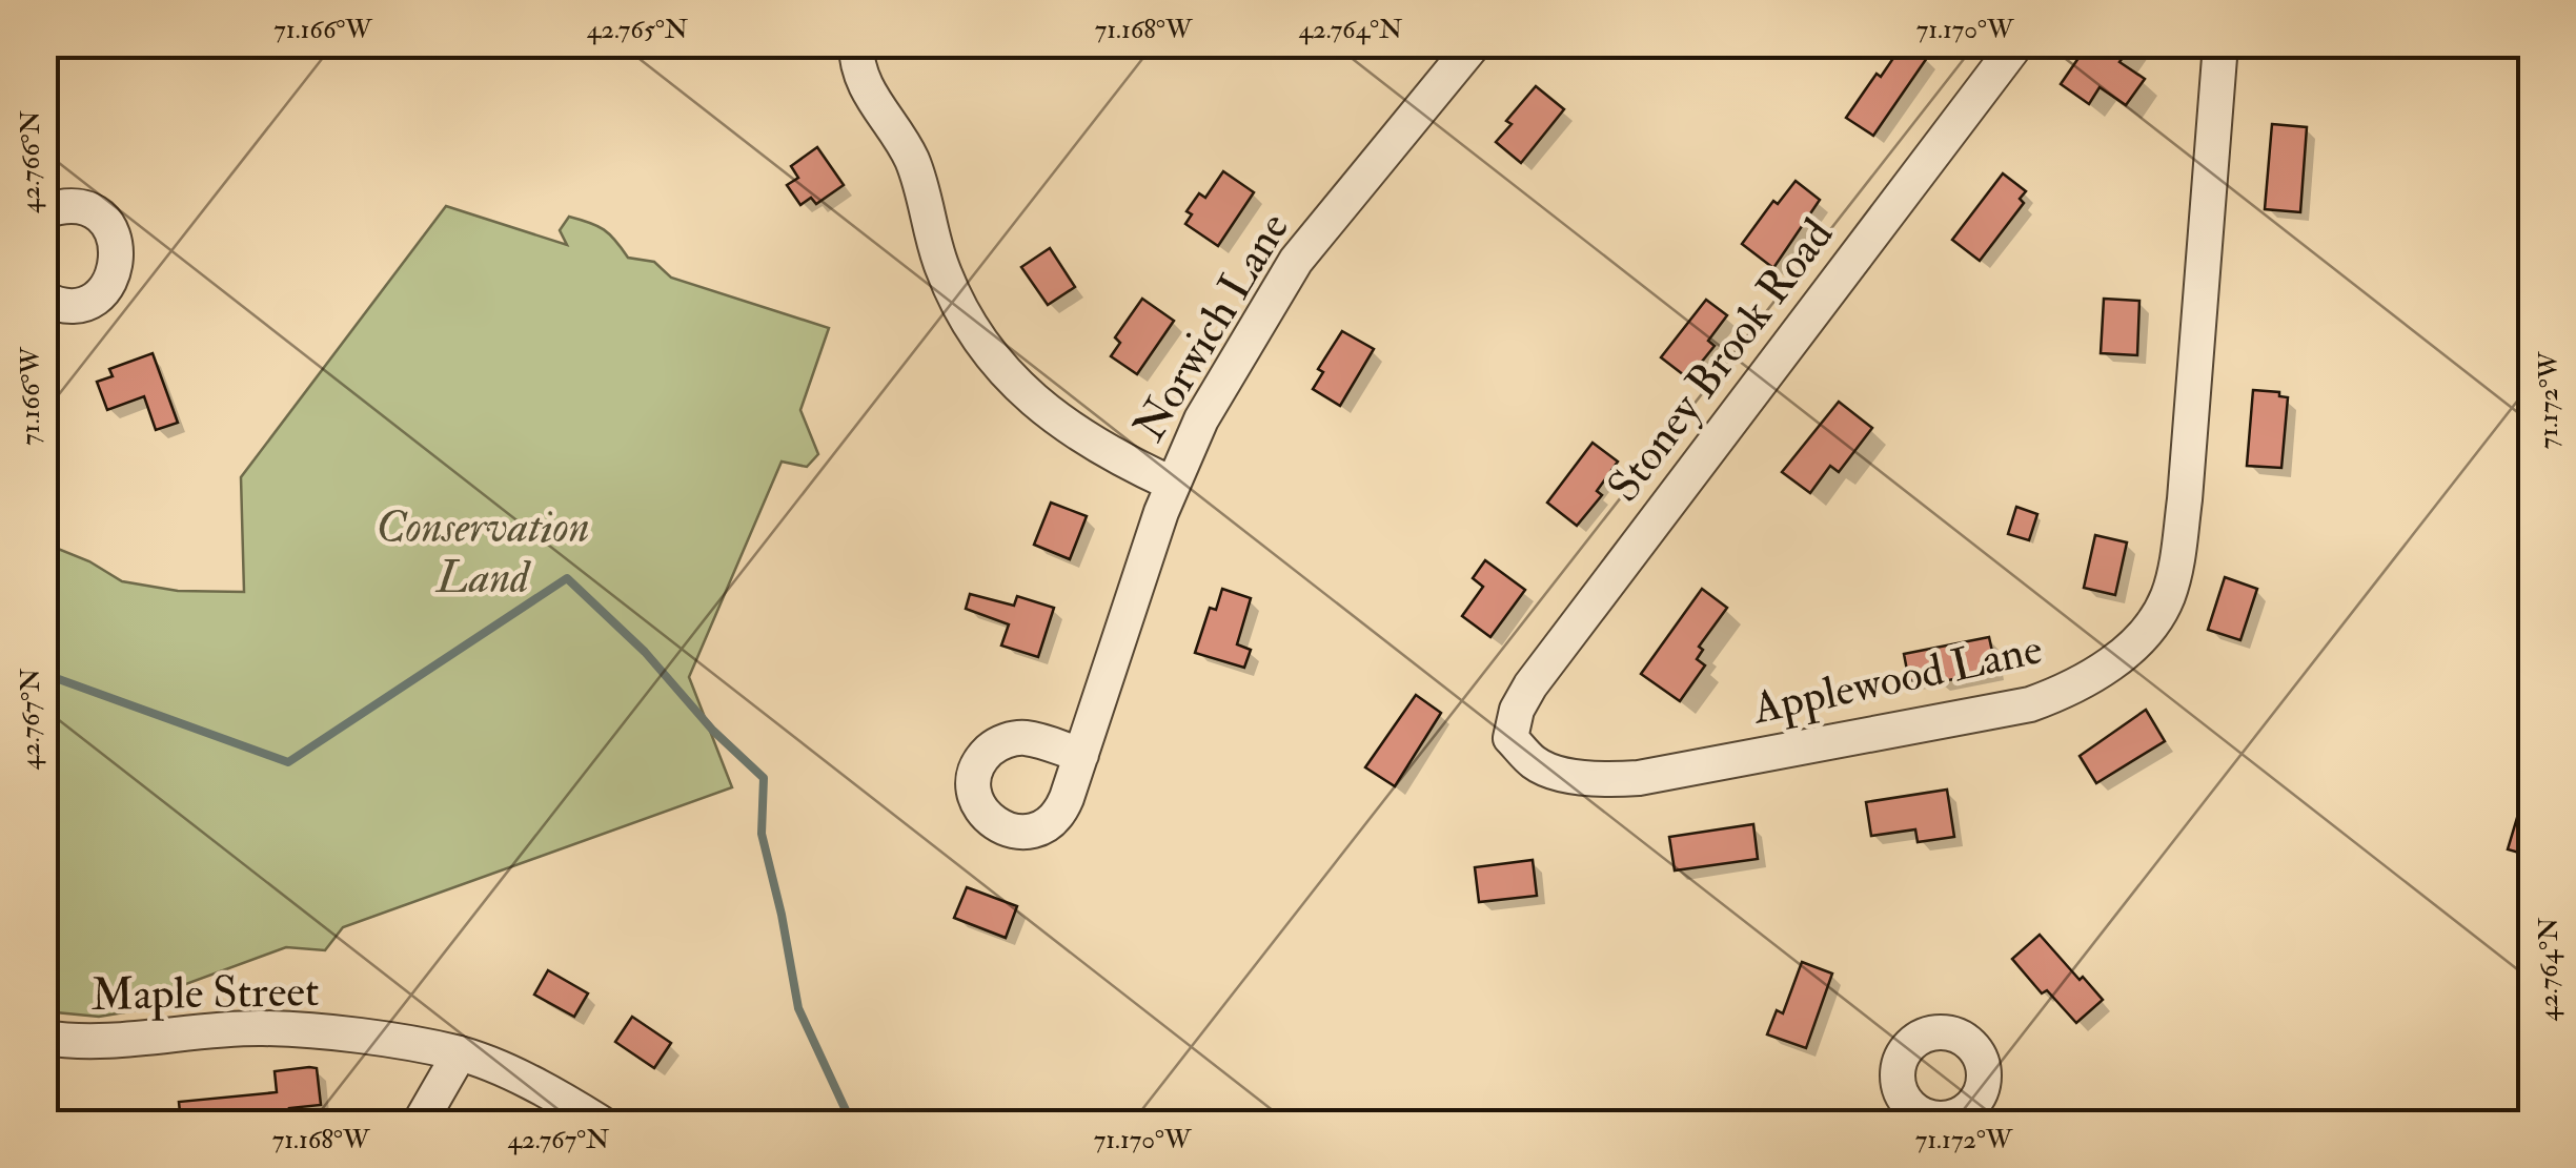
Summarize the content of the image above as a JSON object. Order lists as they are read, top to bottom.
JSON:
{
  "streets": {
    "street": [
      "Norwich Lane",
      "Stoney Brook Road",
      "Applewood Lane",
      "Maple Street"
    ]
  },
  "crossings": [
    ["Stoney Brook Road", "Applewood Lane"]
  ],
  "parks": ["Conservation Land"],
  "coordinates": [
    "71.166°W",
    "42.765°N",
    "71.168°W",
    "42.764°N",
    "71.170°W",
    "42.766°N",
    "71.172°W",
    "42.767°N"
  ]
}
